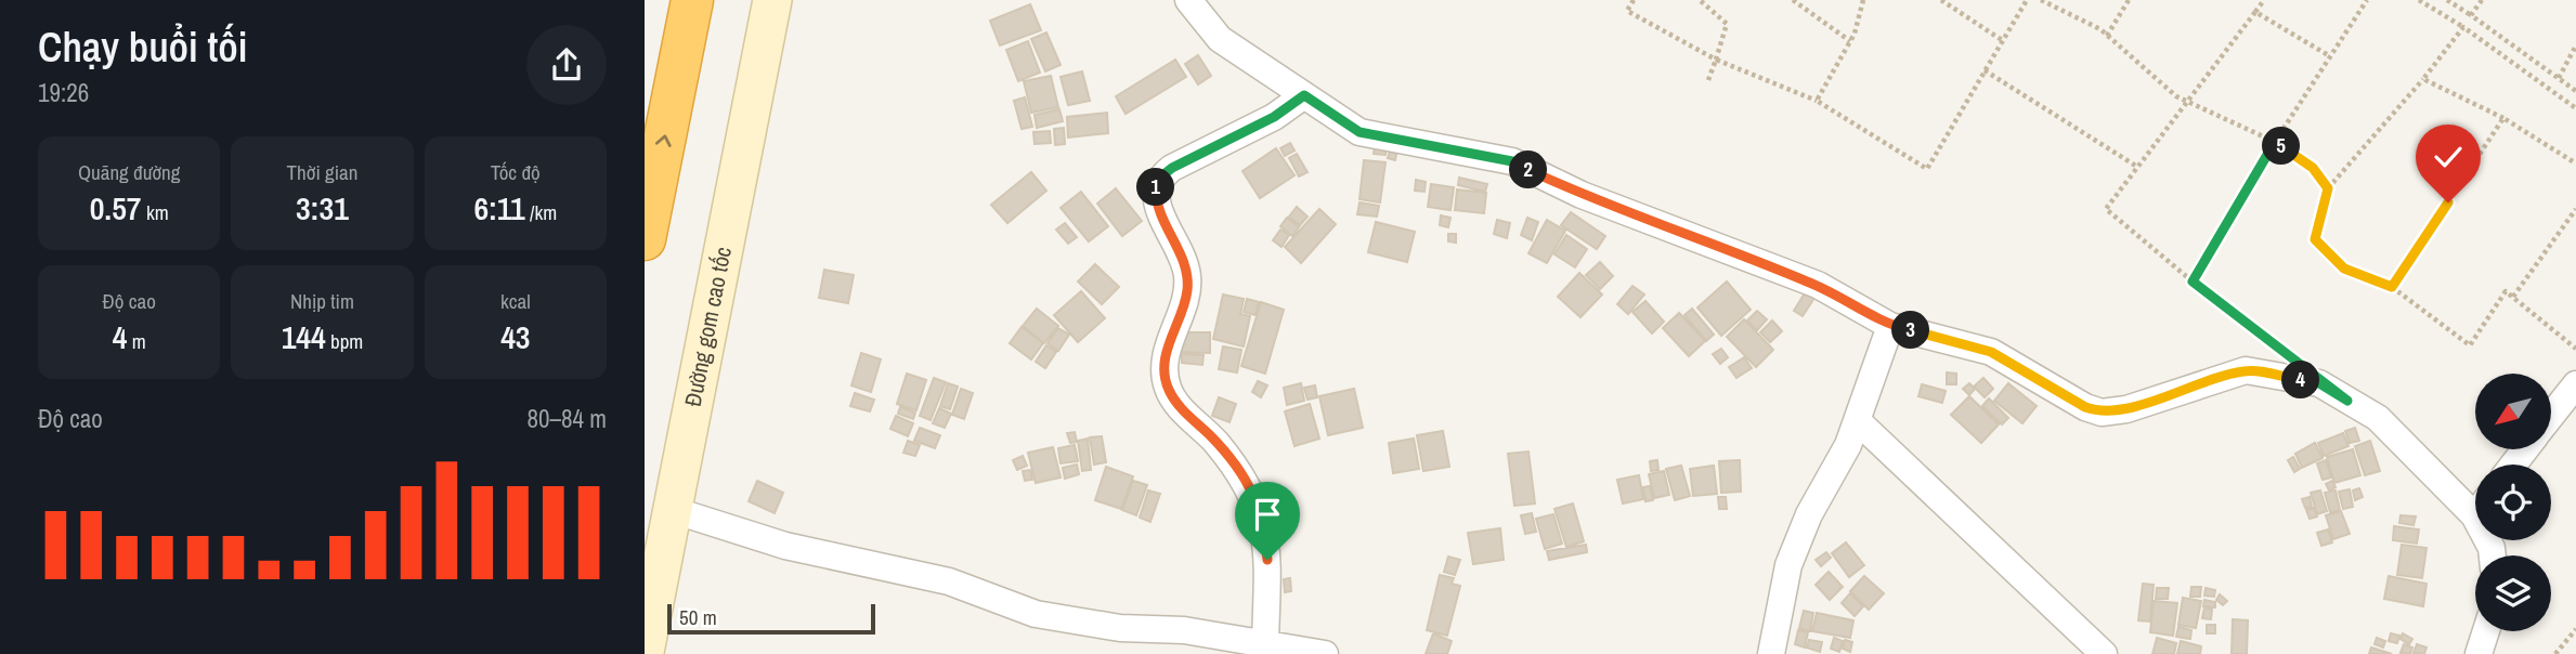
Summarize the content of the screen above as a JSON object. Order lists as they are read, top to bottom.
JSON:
{
  "streets": {
    "main road": ["Đường gom cao tốc"]
  },
  "scale_bar": "50 m",
  "north": "bottom left",
  "page": {
    "heading": ["Chạy buổi tối", "19:26"],
    "pins": [
      "5",
      "2",
      "1",
      "3",
      "4"
    ],
    "stats": [
      ["Quãng đường", "0.57 km"],
      ["Thời gian", "3:31"],
      ["Tốc độ", "6:11 /km"],
      ["Độ cao", "4 m"],
      ["Nhịp tim", "144 bpm"],
      ["kcal", "43"]
    ],
    "chart": ["Độ cao", "80–84 m"],
    "scale": "50 m"
  }
}
